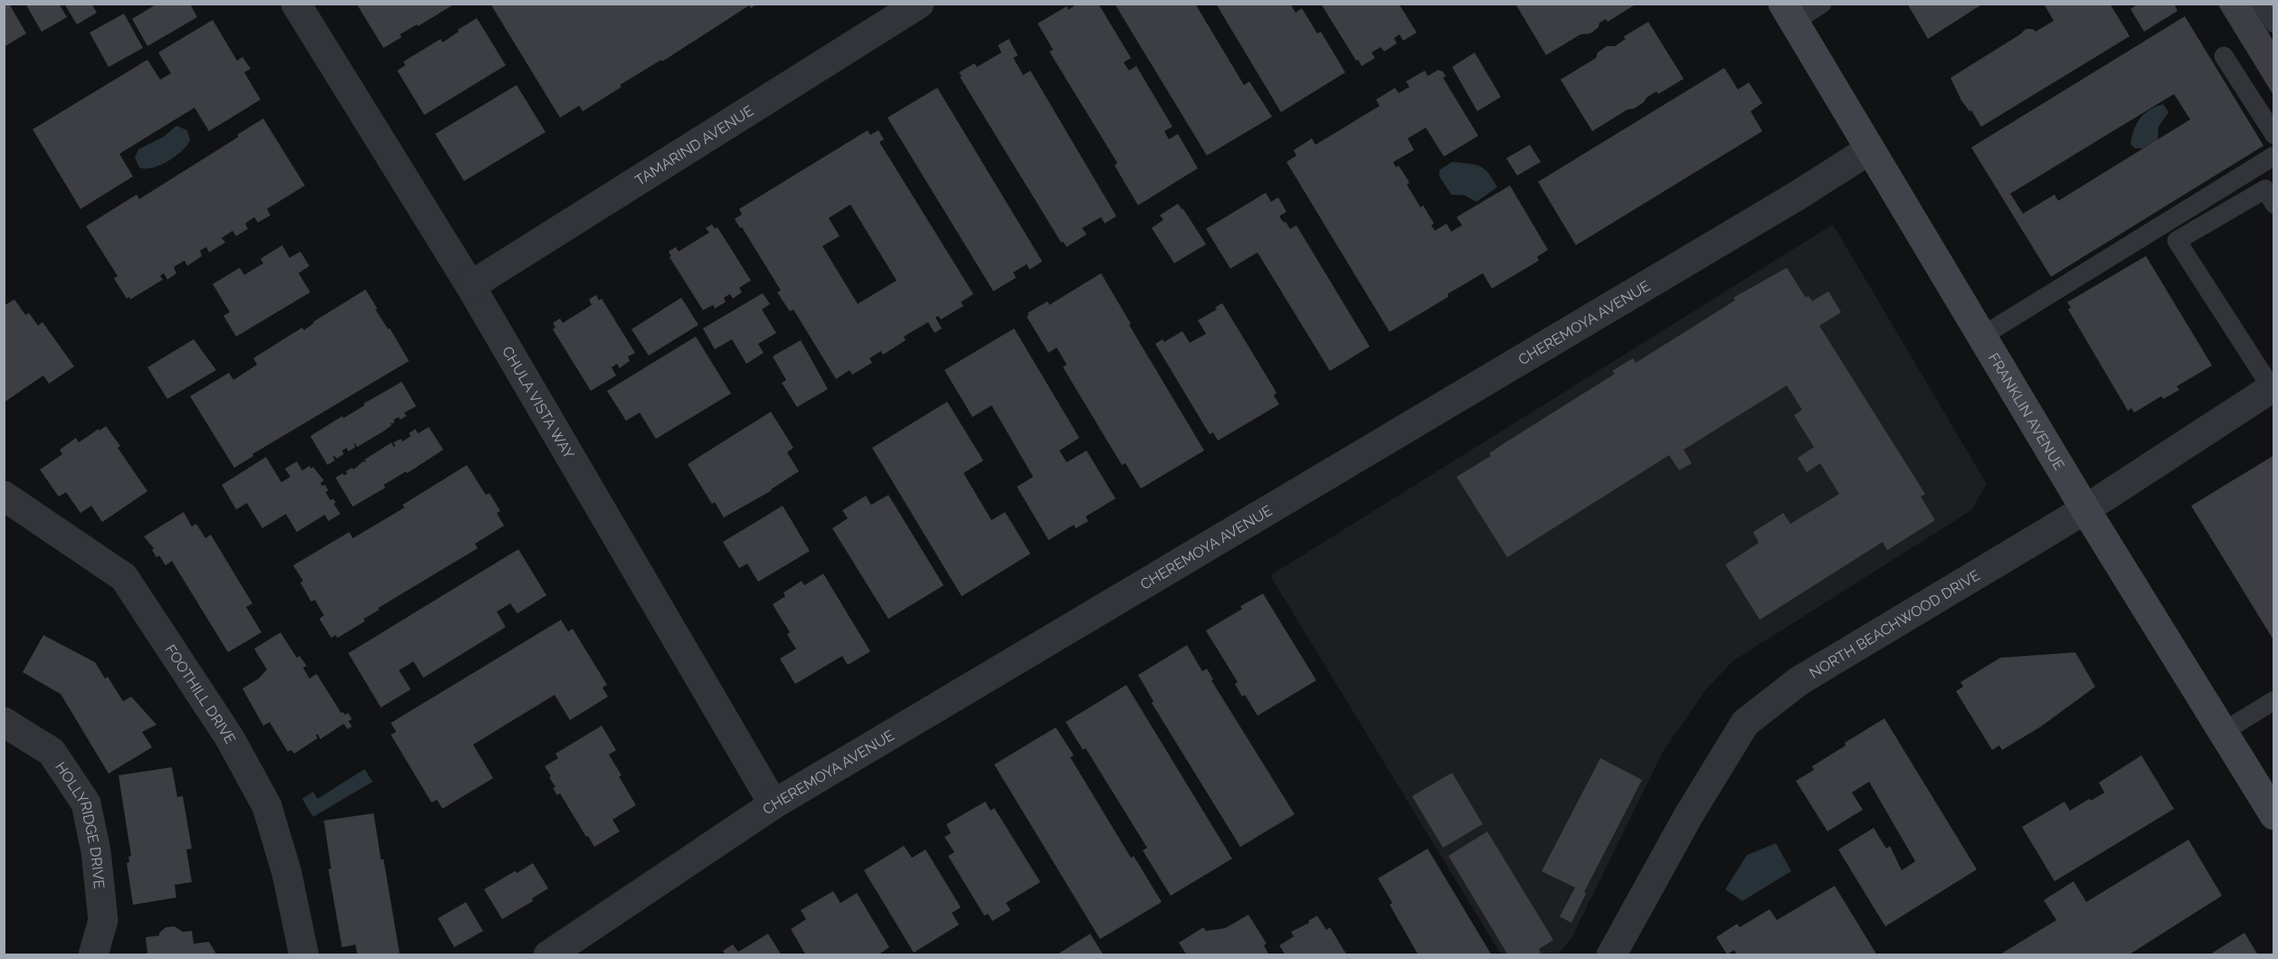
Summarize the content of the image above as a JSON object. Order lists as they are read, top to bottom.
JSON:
{
  "streets": {
    "main road": ["FRANKLIN AVENUE"],
    "street": [
      "TAMARIND AVENUE",
      "CHEREMOYA AVENUE",
      "CHULA VISTA WAY",
      "NORTH BEACHWOOD DRIVE",
      "FOOTHILL DRIVE",
      "HOLLYRIDGE DRIVE"
    ]
  },
  "crossings": [
    ["TAMARIND AVENUE", "CHULA VISTA WAY"],
    ["CHEREMOYA AVENUE", "CHULA VISTA WAY"],
    ["CHEREMOYA AVENUE", "FRANKLIN AVENUE"],
    ["FRANKLIN AVENUE", "NORTH BEACHWOOD DRIVE"]
  ]
}
